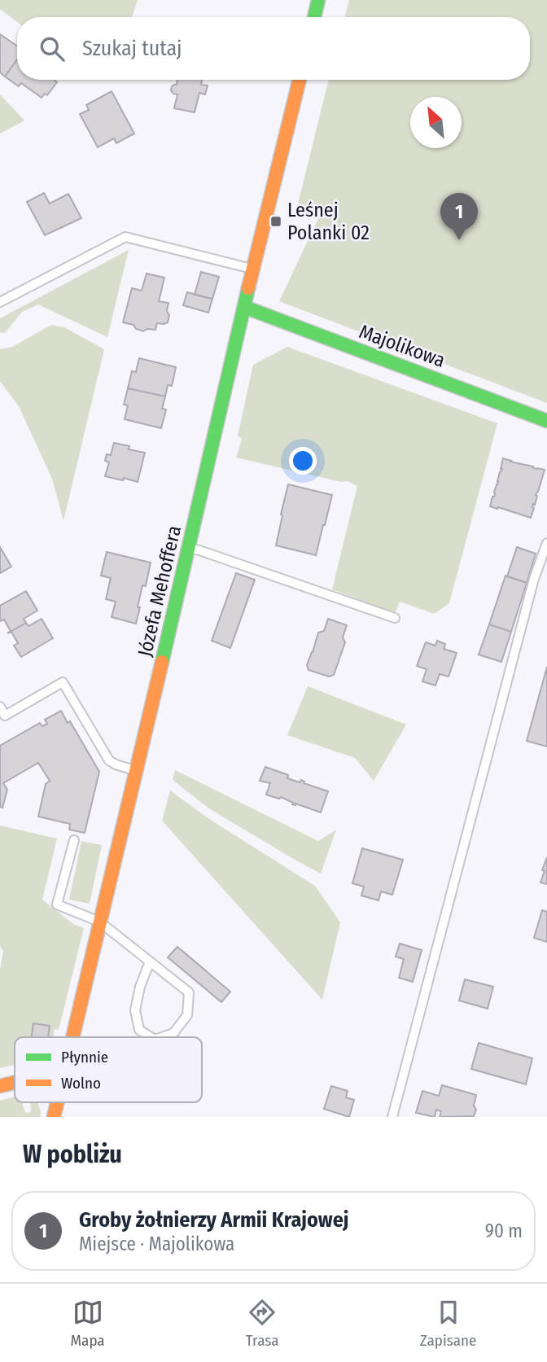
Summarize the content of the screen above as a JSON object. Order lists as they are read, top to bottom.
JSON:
{
  "streets": {
    "street": ["Majolikowa", "Józefa Mehoffera"]
  },
  "crossings": [
    ["Majolikowa", "Józefa Mehoffera"]
  ],
  "places": {
    "transit": ["Leśnej Polanki 02"]
  },
  "legend": ["Płynnie", "Wolno"],
  "north": "top left",
  "page": {
    "search": "Szukaj tutaj",
    "pins": "1",
    "heading": "W pobliżu",
    "list": [
      {
        "mark": "1",
        "name": "Groby żołnierzy Armii Krajowej",
        "note": "Miejsce · Majolikowa",
        "value": "90 m"
      }
    ],
    "nav": ["Mapa", "Trasa", "Zapisane"]
  }
}
